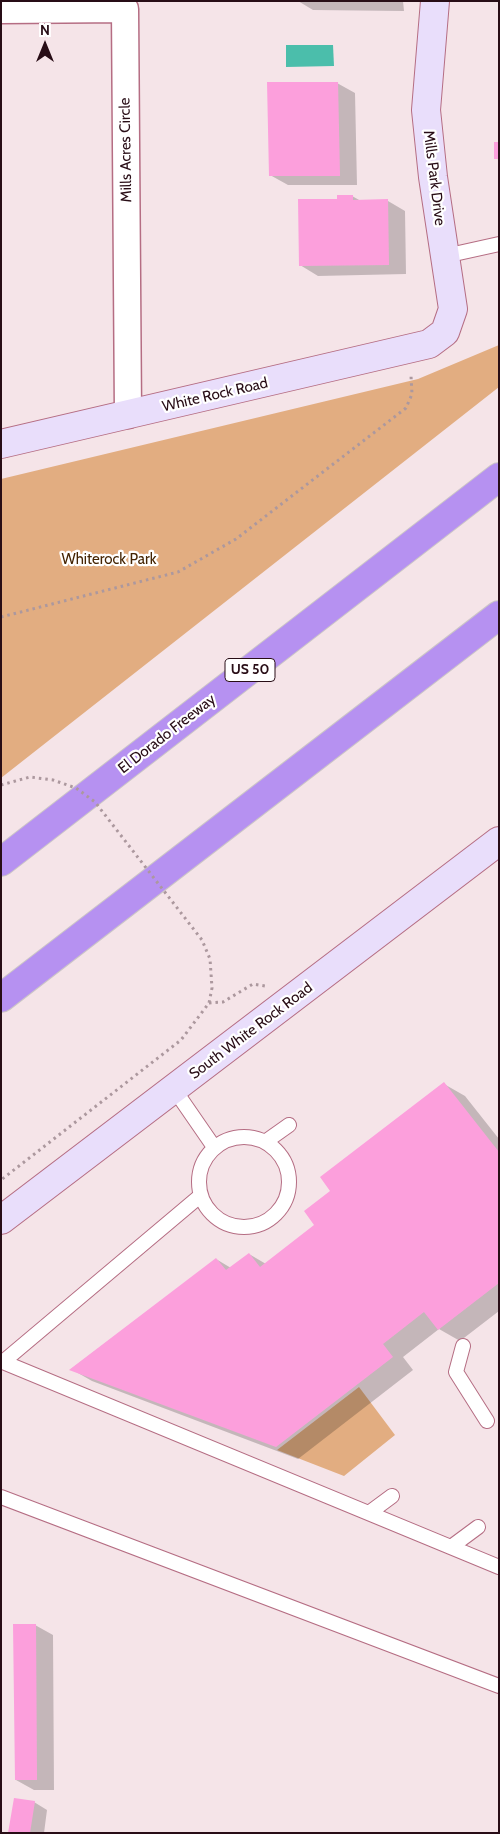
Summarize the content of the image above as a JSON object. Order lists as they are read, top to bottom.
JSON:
{
  "streets": {
    "highway": ["US 50", "El Dorado Freeway"],
    "street": [
      "Mills Acres Circle",
      "Mills Park Drive",
      "White Rock Road",
      "South White Rock Road"
    ]
  },
  "crossings": [
    ["Mills Acres Circle", "White Rock Road"],
    ["Mills Park Drive", "White Rock Road"]
  ],
  "parks": ["Whiterock Park"],
  "north": "top"
}
